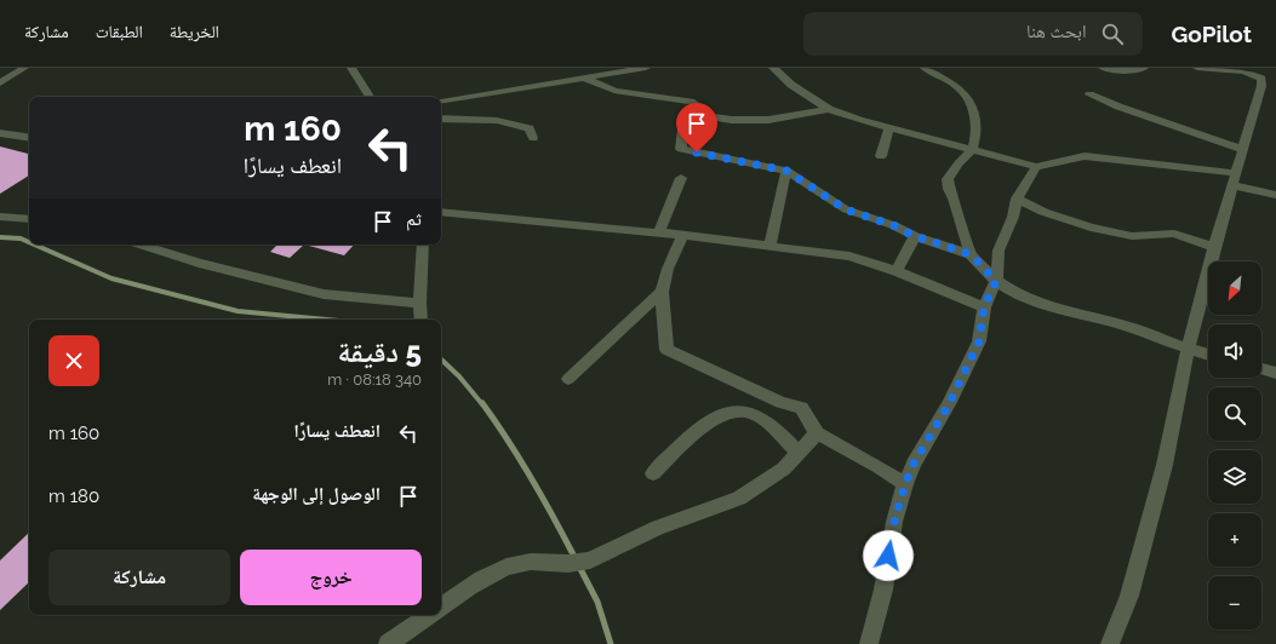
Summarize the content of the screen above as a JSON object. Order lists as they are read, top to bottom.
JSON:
{
  "north": "bottom left",
  "page": {
    "header": "GoPilot",
    "search": "ابحث هنا",
    "nav": ["الخريطة", "الطبقات", "مشاركة"],
    "turn": ["160 m", "انعطف يسارًا"],
    "then": "ثم",
    "map_buttons": ["+", "−"],
    "heading": ["5 دقيقة", "340 m · 08:18"],
    "list": [
      {
        "name": "انعطف يسارًا",
        "value": "160 m"
      },
      {
        "name": "الوصول إلى الوجهة",
        "value": "180 m"
      }
    ],
    "buttons": ["خروج", "مشاركة"]
  }
}
